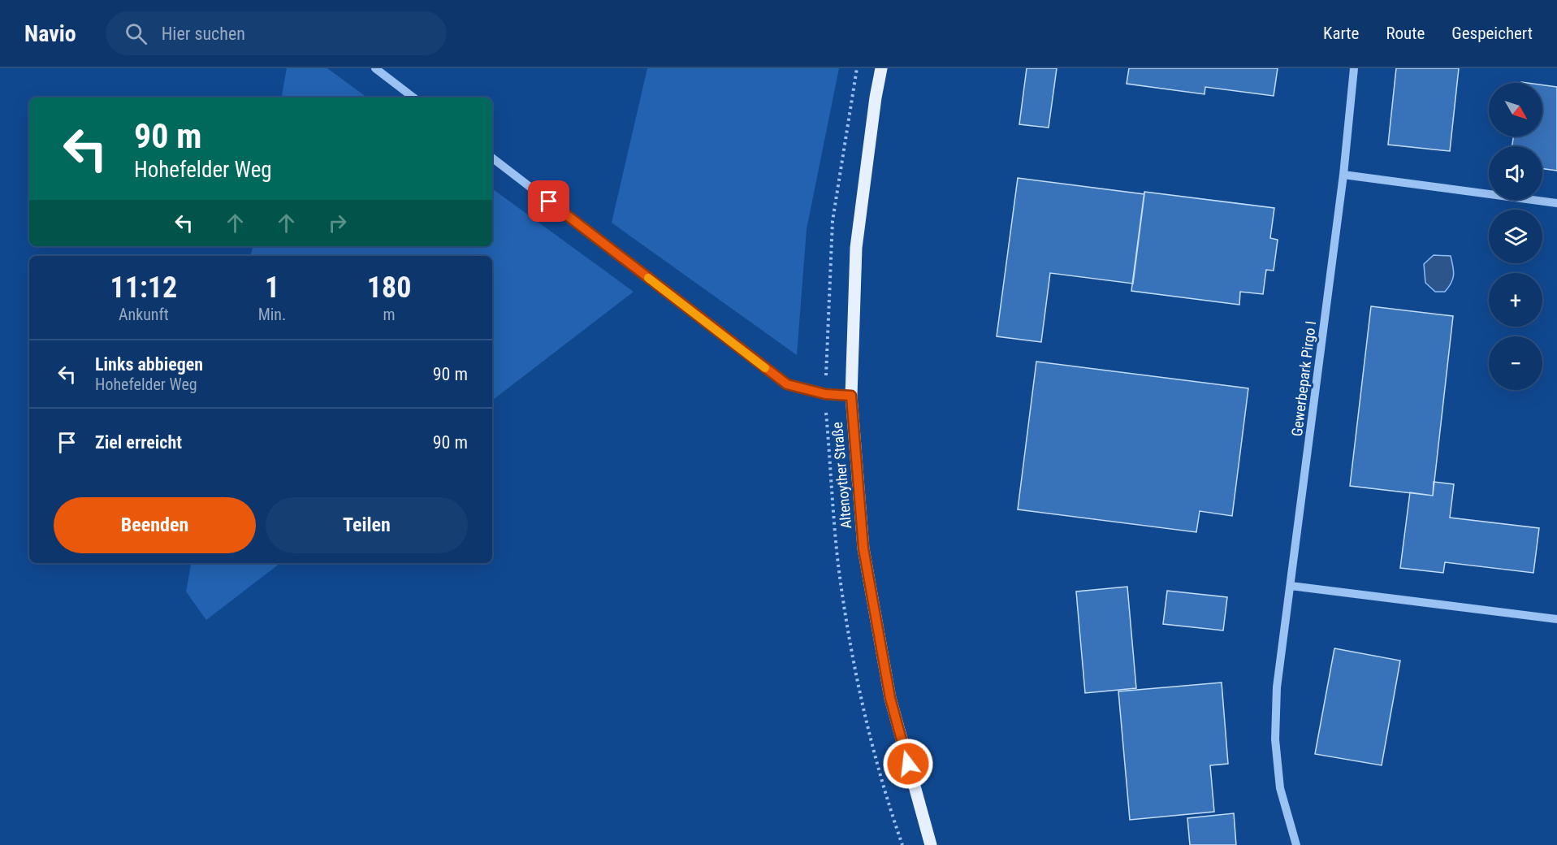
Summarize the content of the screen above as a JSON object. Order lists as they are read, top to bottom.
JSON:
{
  "streets": {
    "main road": ["Altenoyther Straße"],
    "street": ["Gewerbepark Pirgo I"]
  },
  "north": "bottom right",
  "page": {
    "header": "Navio",
    "search": "Hier suchen",
    "nav": ["Karte", "Route", "Gespeichert"],
    "map_buttons": ["+", "−"],
    "turn": ["90 m", "Hohefelder Weg"],
    "eta": [
      "11:12",
      "Ankunft",
      "1",
      "Min.",
      "180",
      "m"
    ],
    "list": [
      {
        "name": "Links abbiegen",
        "note": "Hohefelder Weg",
        "value": "90 m"
      },
      {
        "name": "Ziel erreicht",
        "value": "90 m"
      }
    ],
    "buttons": ["Beenden", "Teilen"]
  }
}
